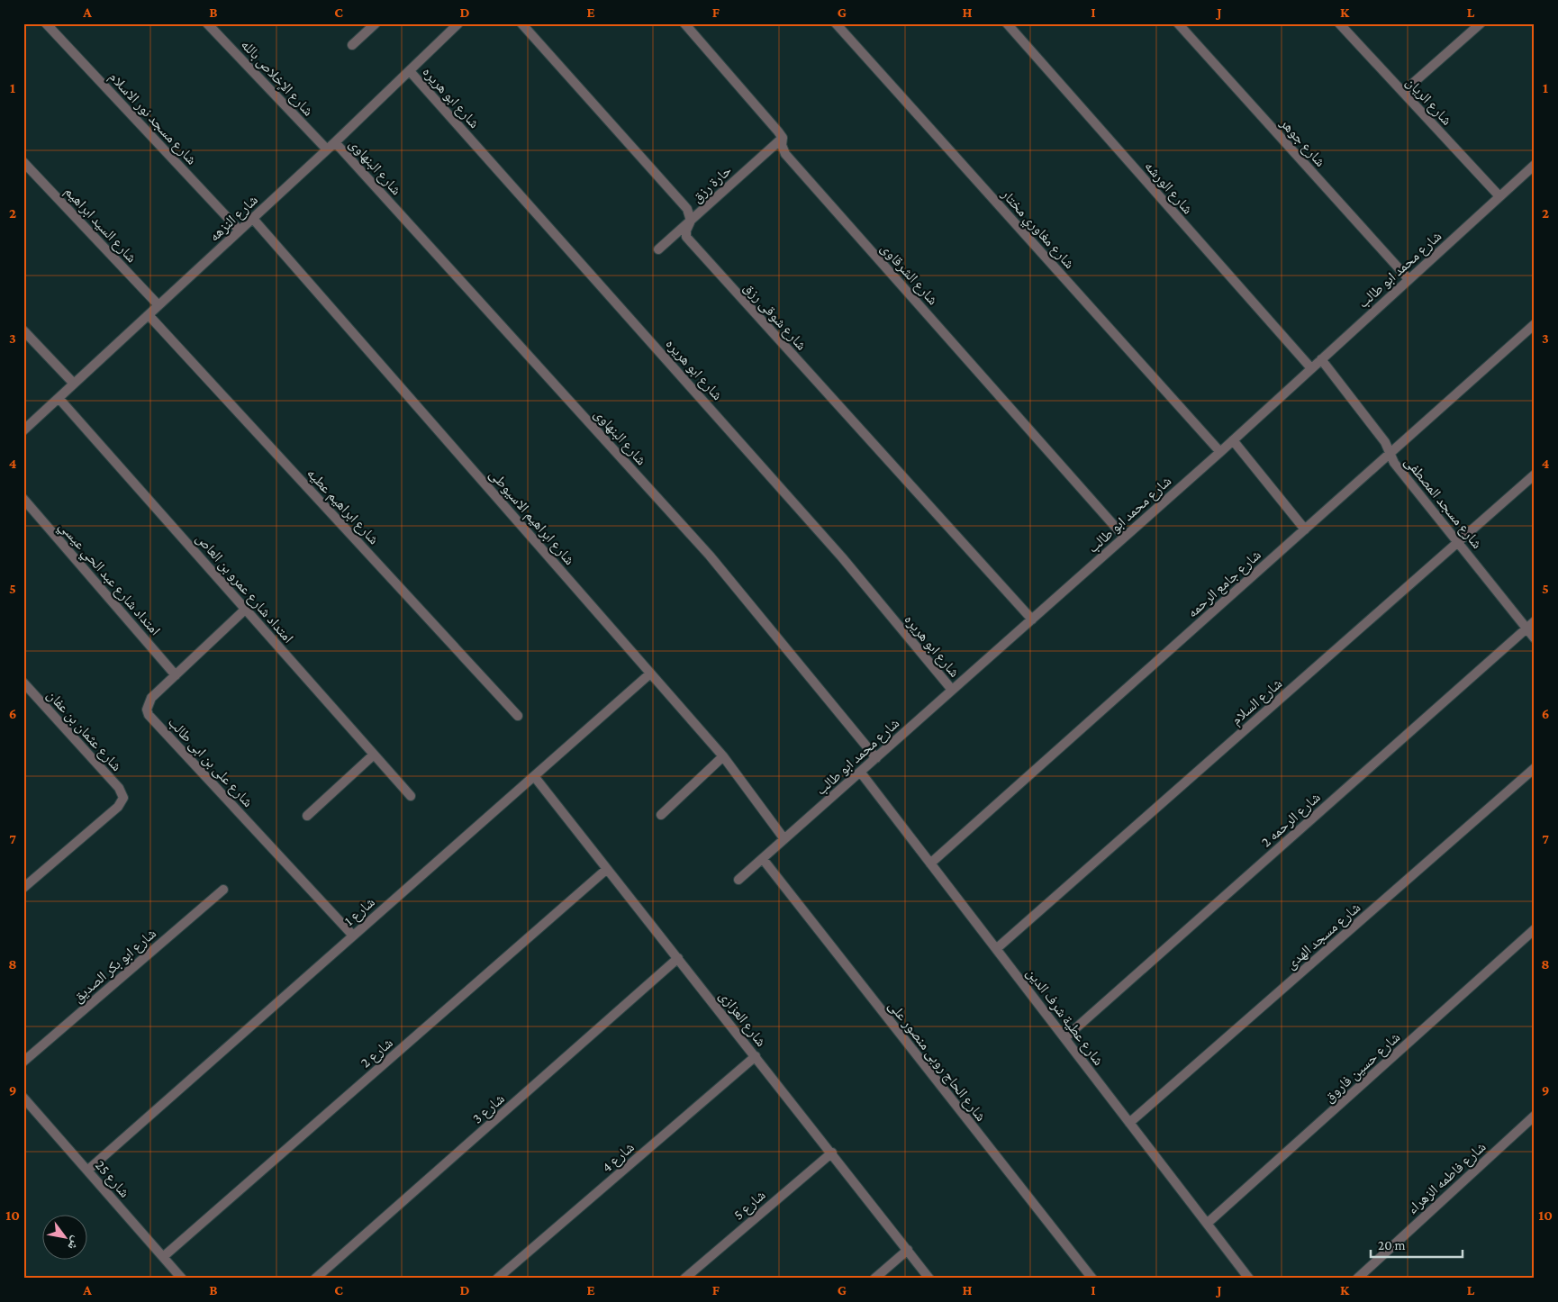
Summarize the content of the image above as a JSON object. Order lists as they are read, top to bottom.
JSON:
{
  "streets": {
    "street": [
      "شارع الإخلاص بالله",
      "شارع ابو هريره",
      "شارع الريان",
      "شارع مسجد نور الاسلام",
      "شارع جوهر",
      "شارع البنهاوى",
      "حارة رزق",
      "شارع الورشه",
      "شارع النزهه",
      "شارع السيد ابراهيم",
      "شارع مغاوري مختار",
      "شارع محمد ابو طالب",
      "شارع الشرقاوى",
      "شارع شوقى رزق",
      "شارع مسجد المصطفى",
      "شارع ابراهيم عطيه",
      "شارع ابراهيم الاسيوطى",
      "امتداد شارع عبد الحي عيسي",
      "شارع جامع الرحمه",
      "امتداد شارع عمرو بن العاص",
      "شارع السلام",
      "شارع عثمان بن عفان",
      "شارع على بن ابى طالب",
      "شارع الرحمه 2",
      "شارع 1",
      "شارع مسجد الهدى",
      "شارع ابو بكر الصديق",
      "شارع عطية شرف الدين",
      "شارع العزازى",
      "شارع 2",
      "شارع الحاج روبى منصور على",
      "شارع حسين فاروق",
      "شارع 3",
      "شارع 4",
      "شارع فاطمه الزهراء",
      "شارع 25",
      "شارع 5"
    ]
  },
  "crossings": [
    ["شارع الإخلاص بالله", "شارع النزهه"],
    ["شارع ابو هريره", "شارع النزهه"],
    ["شارع ابو هريره", "شارع محمد ابو طالب"],
    ["شارع الريان", "شارع محمد ابو طالب"],
    ["شارع مسجد نور الاسلام", "شارع النزهه"],
    ["شارع جوهر", "شارع محمد ابو طالب"],
    ["شارع البنهاوى", "شارع النزهه"],
    ["شارع البنهاوى", "شارع محمد ابو طالب"],
    ["حارة رزق", "شارع الشرقاوى"],
    ["حارة رزق", "شارع شوقى رزق"],
    ["شارع الورشه", "شارع محمد ابو طالب"],
    ["شارع النزهه", "شارع السيد ابراهيم"],
    ["شارع النزهه", "شارع ابراهيم عطيه"],
    ["شارع النزهه", "شارع ابراهيم الاسيوطى"],
    ["شارع النزهه", "امتداد شارع عمرو بن العاص"],
    ["شارع مغاوري مختار", "شارع محمد ابو طالب"],
    ["شارع محمد ابو طالب", "شارع الشرقاوى"],
    ["شارع محمد ابو طالب", "شارع شوقى رزق"],
    ["شارع محمد ابو طالب", "شارع مسجد المصطفى"],
    ["شارع محمد ابو طالب", "شارع ابراهيم الاسيوطى"],
    ["شارع محمد ابو طالب", "شارع عطية شرف الدين"],
    ["شارع محمد ابو طالب", "شارع الحاج روبى منصور على"],
    ["شارع مسجد المصطفى", "شارع جامع الرحمه"],
    ["شارع مسجد المصطفى", "شارع السلام"],
    ["شارع مسجد المصطفى", "شارع الرحمه 2"],
    ["شارع ابراهيم الاسيوطى", "شارع 1"],
    ["امتداد شارع عبد الحي عيسي", "شارع على بن ابى طالب"],
    ["شارع جامع الرحمه", "شارع عطية شرف الدين"],
    ["امتداد شارع عمرو بن العاص", "شارع على بن ابى طالب"],
    ["شارع السلام", "شارع عطية شرف الدين"],
    ["شارع على بن ابى طالب", "شارع 1"],
    ["شارع الرحمه 2", "شارع عطية شرف الدين"],
    ["شارع 1", "شارع العزازى"],
    ["شارع 1", "شارع 25"],
    ["شارع مسجد الهدى", "شارع عطية شرف الدين"],
    ["شارع عطية شرف الدين", "شارع حسين فاروق"],
    ["شارع العزازى", "شارع 2"],
    ["شارع العزازى", "شارع 3"],
    ["شارع العزازى", "شارع 4"],
    ["شارع العزازى", "شارع 5"],
    ["شارع 2", "شارع 25"]
  ],
  "scale_bar": "20 m",
  "north": "bottom right",
  "grid": {
    "columns": [
      "A",
      "B",
      "C",
      "D",
      "E",
      "F",
      "G",
      "H",
      "I",
      "J",
      "K",
      "L"
    ],
    "rows": [
      "1",
      "2",
      "3",
      "4",
      "5",
      "6",
      "7",
      "8",
      "9",
      "10"
    ]
  }
}
